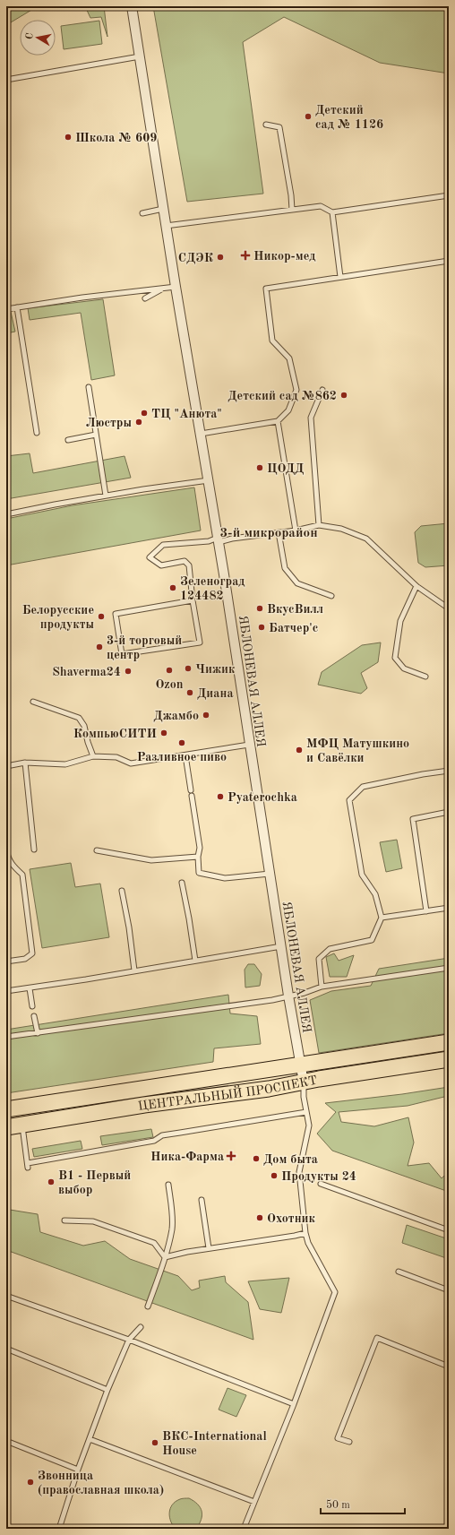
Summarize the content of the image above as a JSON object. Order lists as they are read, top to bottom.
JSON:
{
  "streets": {
    "main road": ["ЦЕНТРАЛЬНЫЙ ПРОСПЕКТ"],
    "street": ["ЯБЛОНЕВАЯ АЛЛЕЯ"]
  },
  "crossings": [
    ["ЯБЛОНЕВАЯ АЛЛЕЯ", "ЦЕНТРАЛЬНЫЙ ПРОСПЕКТ"]
  ],
  "districts": ["3-й микрорайон"],
  "places": {
    "other": [
      "Детский сад № 1126",
      "Школа № 609",
      "СДЭК",
      "Детский сад №862",
      "ТЦ \"Анюта\"",
      "Люстры",
      "ЦОДД",
      "Зеленоград 124482",
      "ВкусВилл",
      "Белорусские продукты",
      "Батчер'с",
      "3-й торговый центр",
      "Чижик",
      "Ozon",
      "Shaverma24",
      "Диана",
      "Джамбо",
      "КомпьюСИТИ",
      "Разливное пиво",
      "МФЦ Матушкино и Савёлки",
      "Pyaterochka",
      "Дом быта",
      "Продукты 24",
      "В1 - Первый выбор",
      "Охотник",
      "ВКС-International House",
      "Звонница (православная школа)"
    ],
    "health": ["Никор-мед", "Ника-Фарма"]
  },
  "scale_bar": "50 m",
  "north": "left"
}
